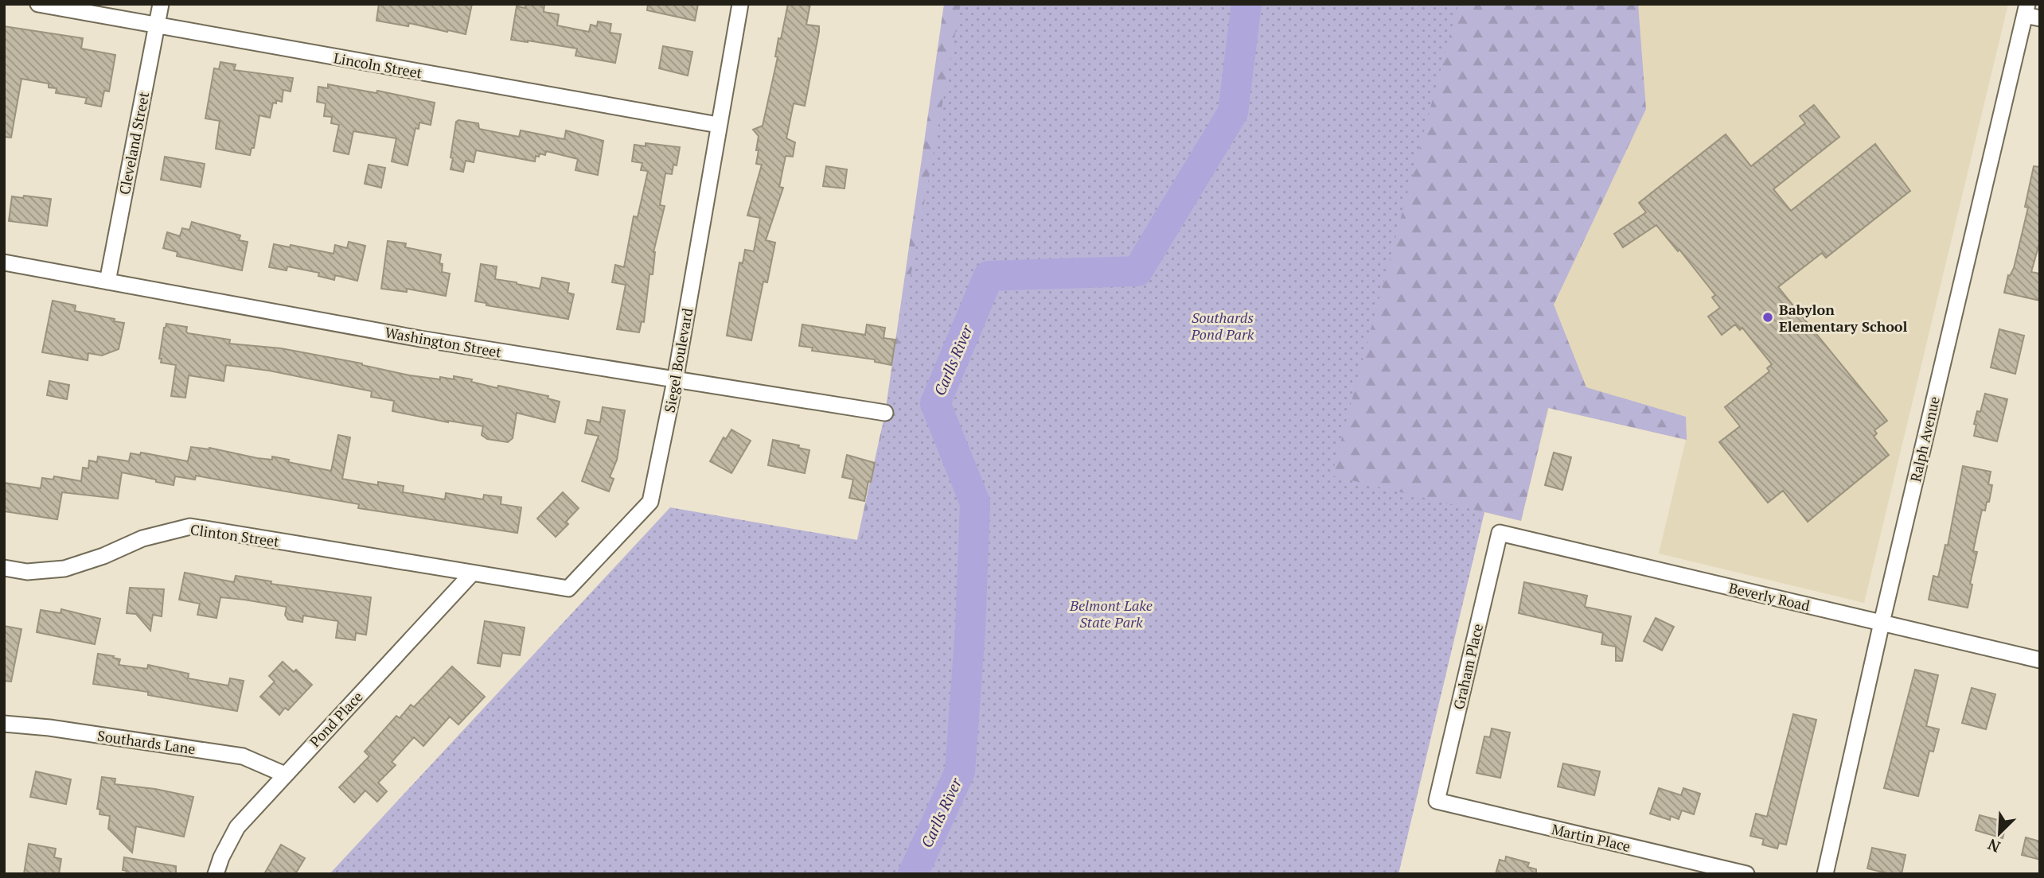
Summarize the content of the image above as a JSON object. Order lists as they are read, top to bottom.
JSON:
{
  "streets": {
    "street": [
      "Lincoln Street",
      "Cleveland Street",
      "Washington Street",
      "Siegel Boulevard",
      "Ralph Avenue",
      "Clinton Street",
      "Beverly Road",
      "Graham Place",
      "Pond Place",
      "Southards Lane",
      "Martin Place"
    ]
  },
  "crossings": [
    ["Lincoln Street", "Cleveland Street"],
    ["Lincoln Street", "Siegel Boulevard"],
    ["Cleveland Street", "Washington Street"],
    ["Washington Street", "Siegel Boulevard"],
    ["Siegel Boulevard", "Clinton Street"],
    ["Siegel Boulevard", "Pond Place"],
    ["Ralph Avenue", "Beverly Road"],
    ["Clinton Street", "Pond Place"],
    ["Beverly Road", "Graham Place"],
    ["Graham Place", "Martin Place"],
    ["Pond Place", "Southards Lane"]
  ],
  "water": ["Carlls River"],
  "parks": ["Southards Pond Park", "Belmont Lake State Park"],
  "places": ["Babylon Elementary School"],
  "north": "bottom left"
}
